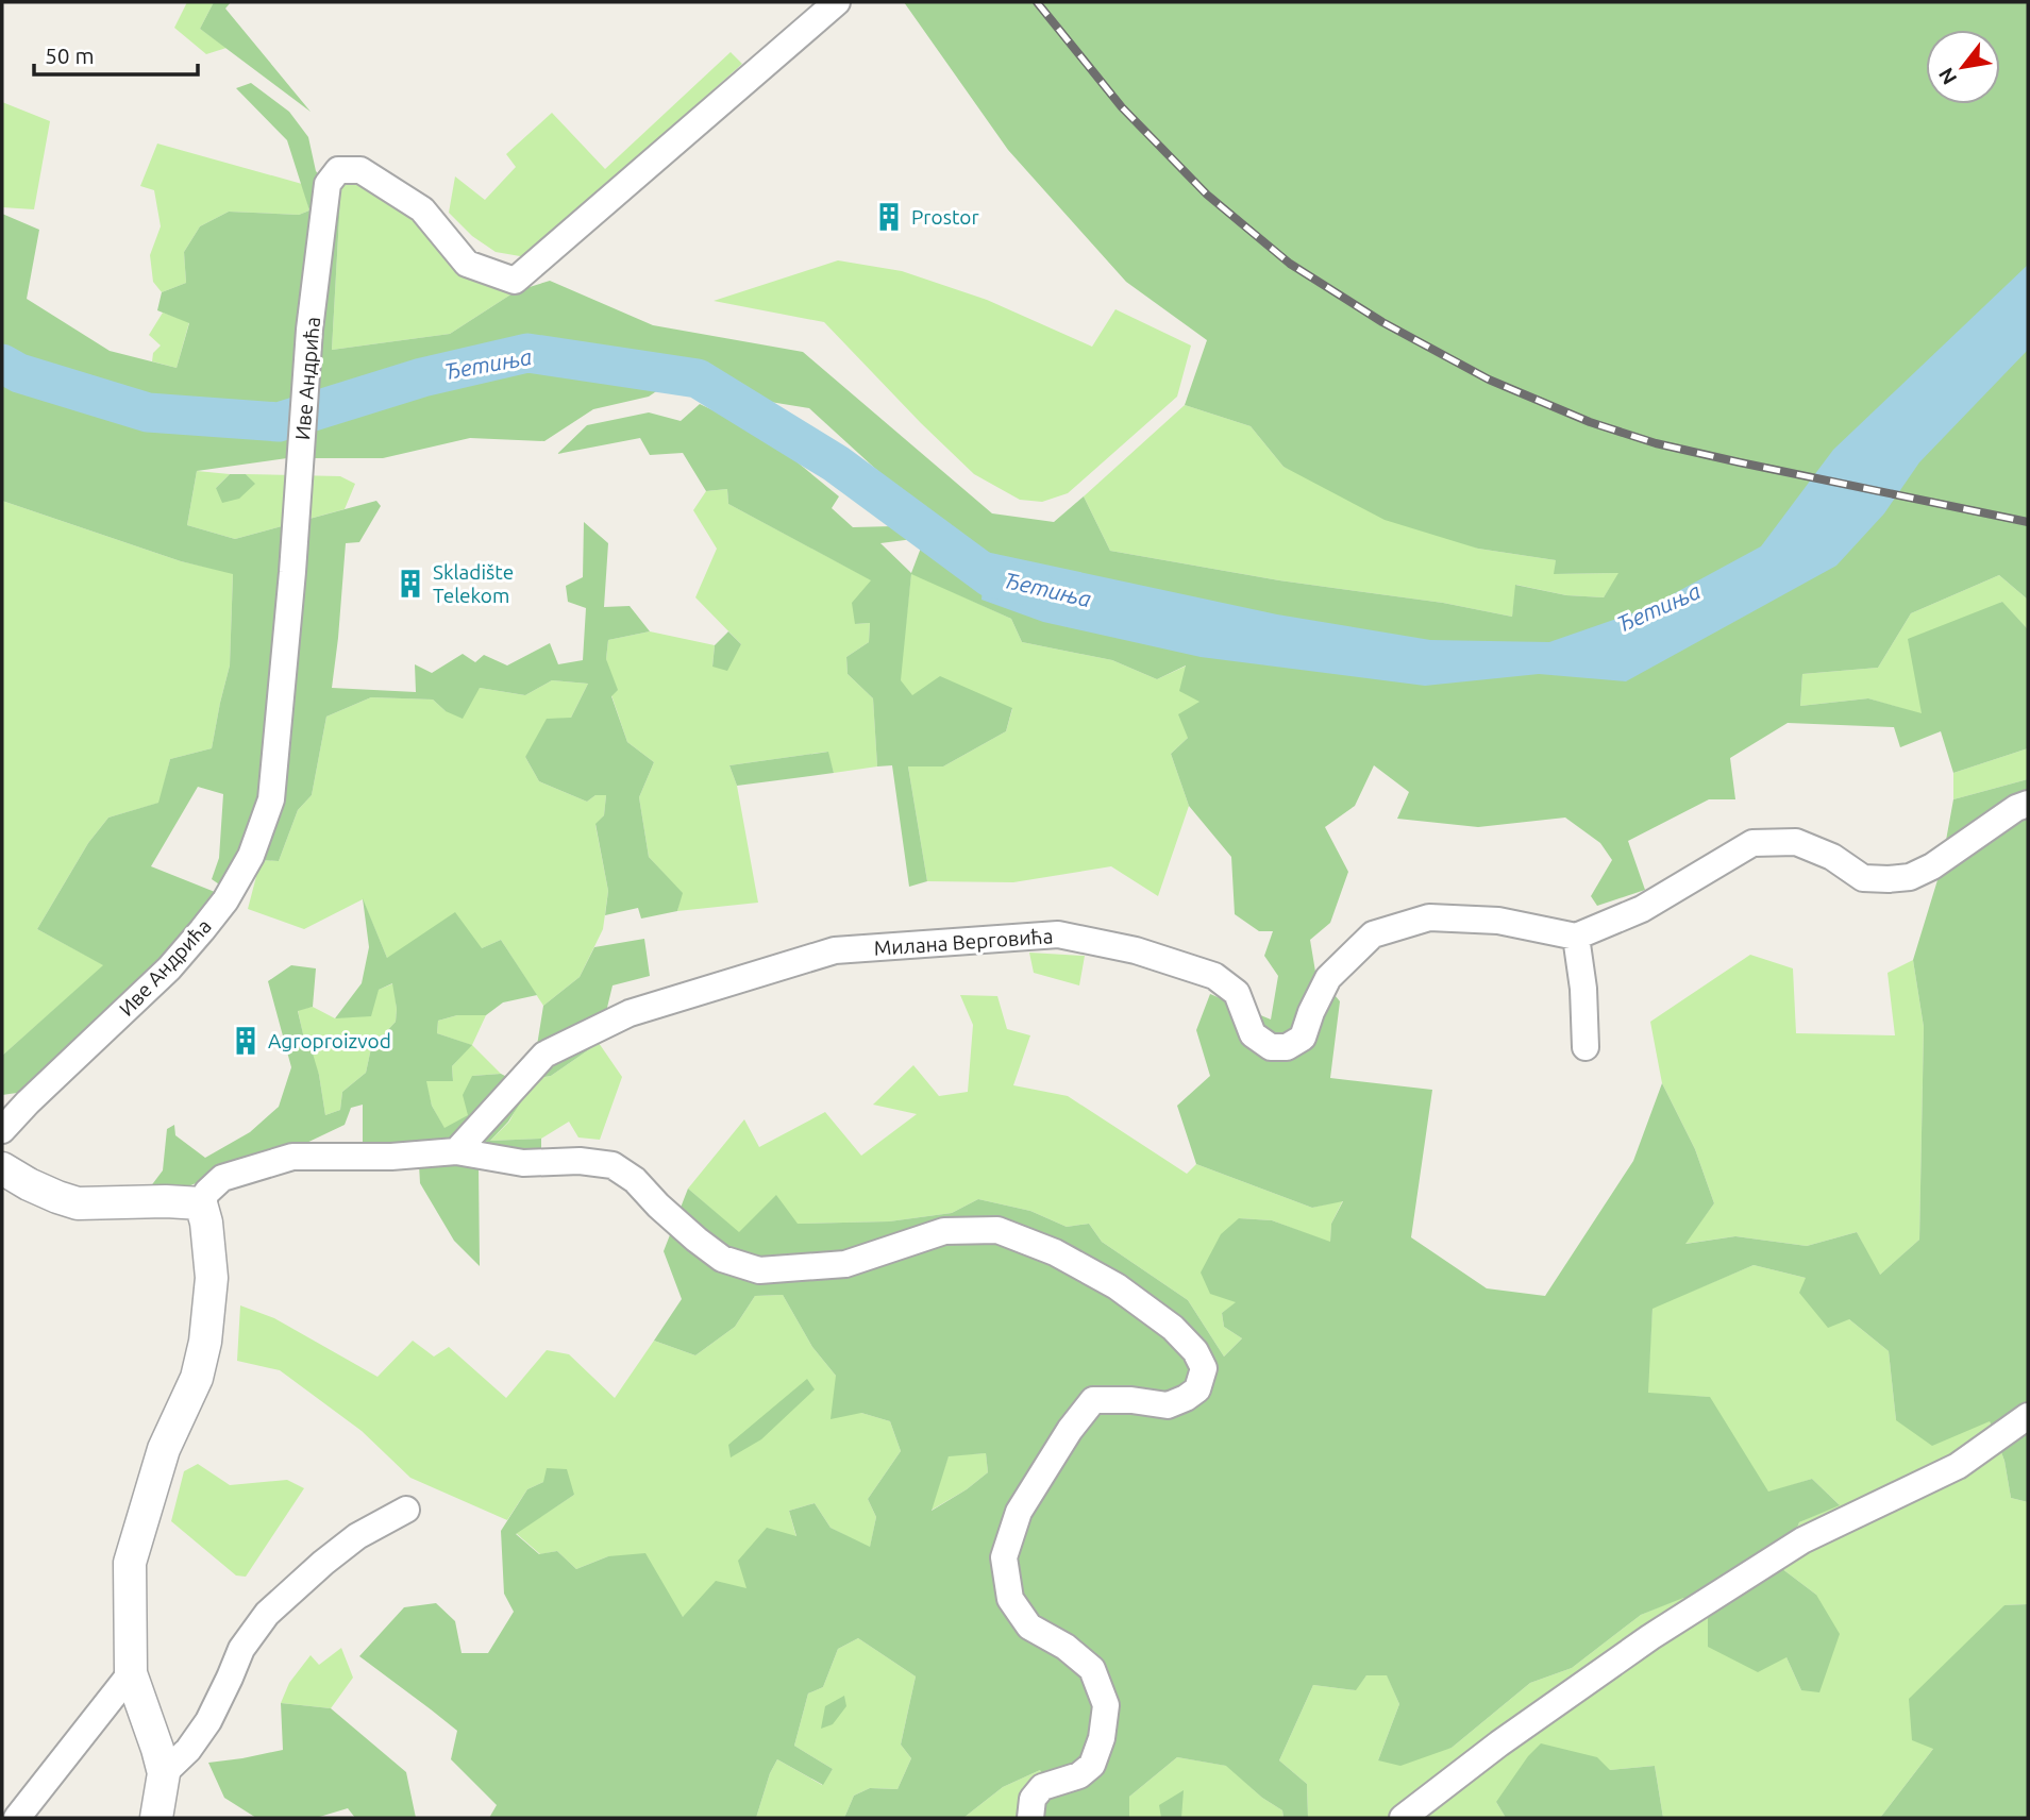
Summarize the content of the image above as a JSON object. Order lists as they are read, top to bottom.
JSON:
{
  "streets": {
    "street": ["Иве Андрића", "Милана Верговића"]
  },
  "water": ["Ђетиња"],
  "places": {
    "building": ["Prostor", "Skladište Telekom", "Agroproizvod"]
  },
  "scale_bar": "50 m",
  "north": "bottom left"
}
